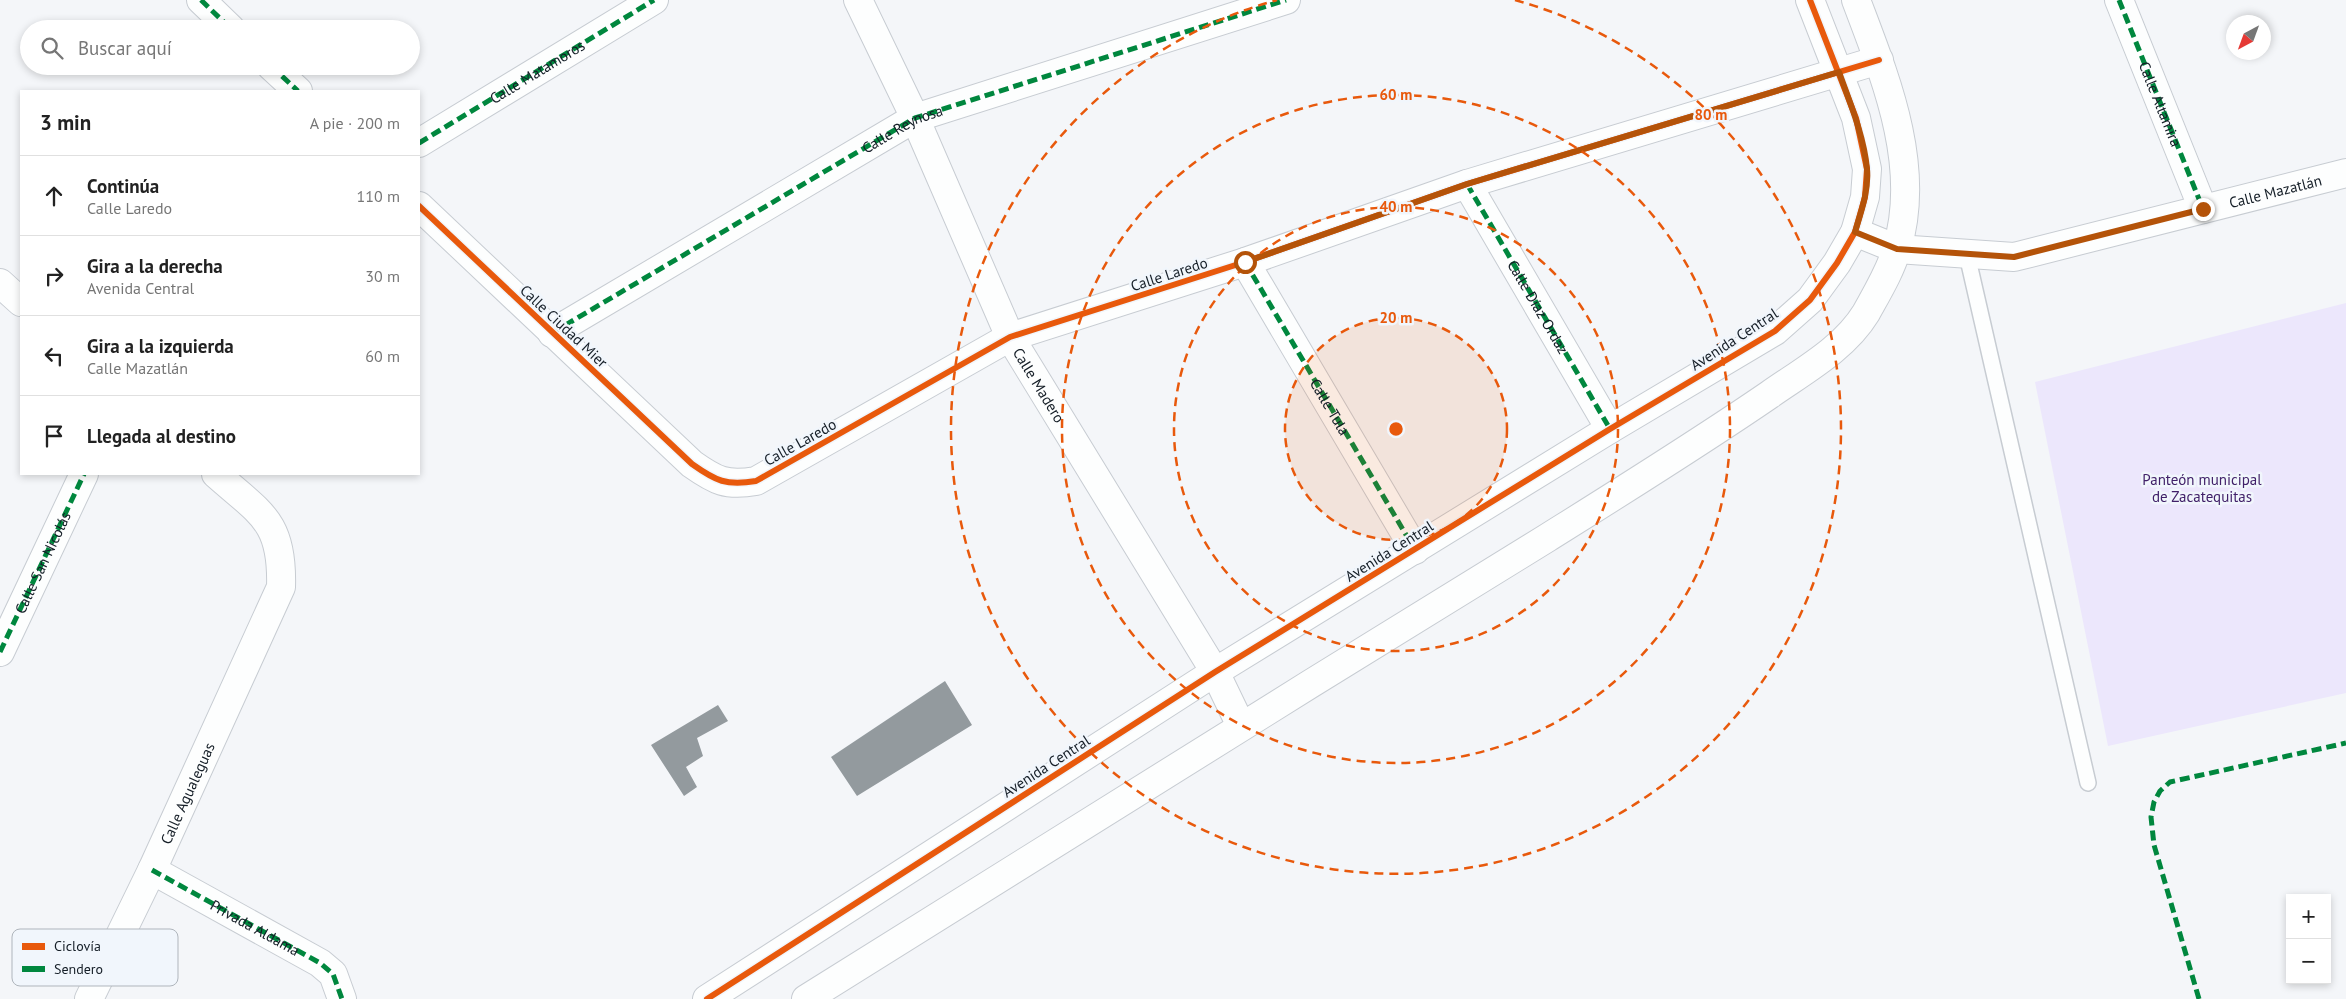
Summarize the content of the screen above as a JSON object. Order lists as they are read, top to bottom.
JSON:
{
  "streets": {
    "street": [
      "Calle Matamoros",
      "Calle Altamira",
      "Calle Reynosa",
      "Calle Mazatlán",
      "Calle Laredo",
      "Calle Díaz Ordaz",
      "Calle Ciudad Mier",
      "Avenida Central",
      "Calle Madero",
      "Calle Tula",
      "Calle San Nicolás",
      "Calle Agualeguas",
      "Privada Aldama"
    ]
  },
  "crossings": [
    ["Calle Altamira", "Calle Mazatlán"],
    ["Calle Reynosa", "Calle Ciudad Mier"],
    ["Calle Reynosa", "Calle Madero"],
    ["Calle Mazatlán", "Avenida Central"],
    ["Calle Laredo", "Calle Díaz Ordaz"],
    ["Calle Laredo", "Calle Ciudad Mier"],
    ["Calle Laredo", "Avenida Central"],
    ["Calle Laredo", "Calle Madero"],
    ["Calle Laredo", "Calle Tula"],
    ["Calle Díaz Ordaz", "Avenida Central"],
    ["Avenida Central", "Calle Madero"],
    ["Avenida Central", "Calle Tula"],
    ["Calle Agualeguas", "Privada Aldama"]
  ],
  "parks": ["Panteón municipal de Zacatequitas"],
  "legend": ["Ciclovía", "Sendero"],
  "north": "bottom left",
  "page": {
    "search": "Buscar aquí",
    "heading": ["3 min", "A pie · 200 m"],
    "list": [
      ["Continúa", "Calle Laredo", "110 m"],
      ["Gira a la derecha", "Avenida Central", "30 m"],
      ["Gira a la izquierda", "Calle Mazatlán", "60 m"],
      "Llegada al destino"
    ],
    "map_buttons": ["+", "−"]
  },
  "rings": [
    "60 m",
    "80 m",
    "40 m",
    "20 m"
  ]
}
